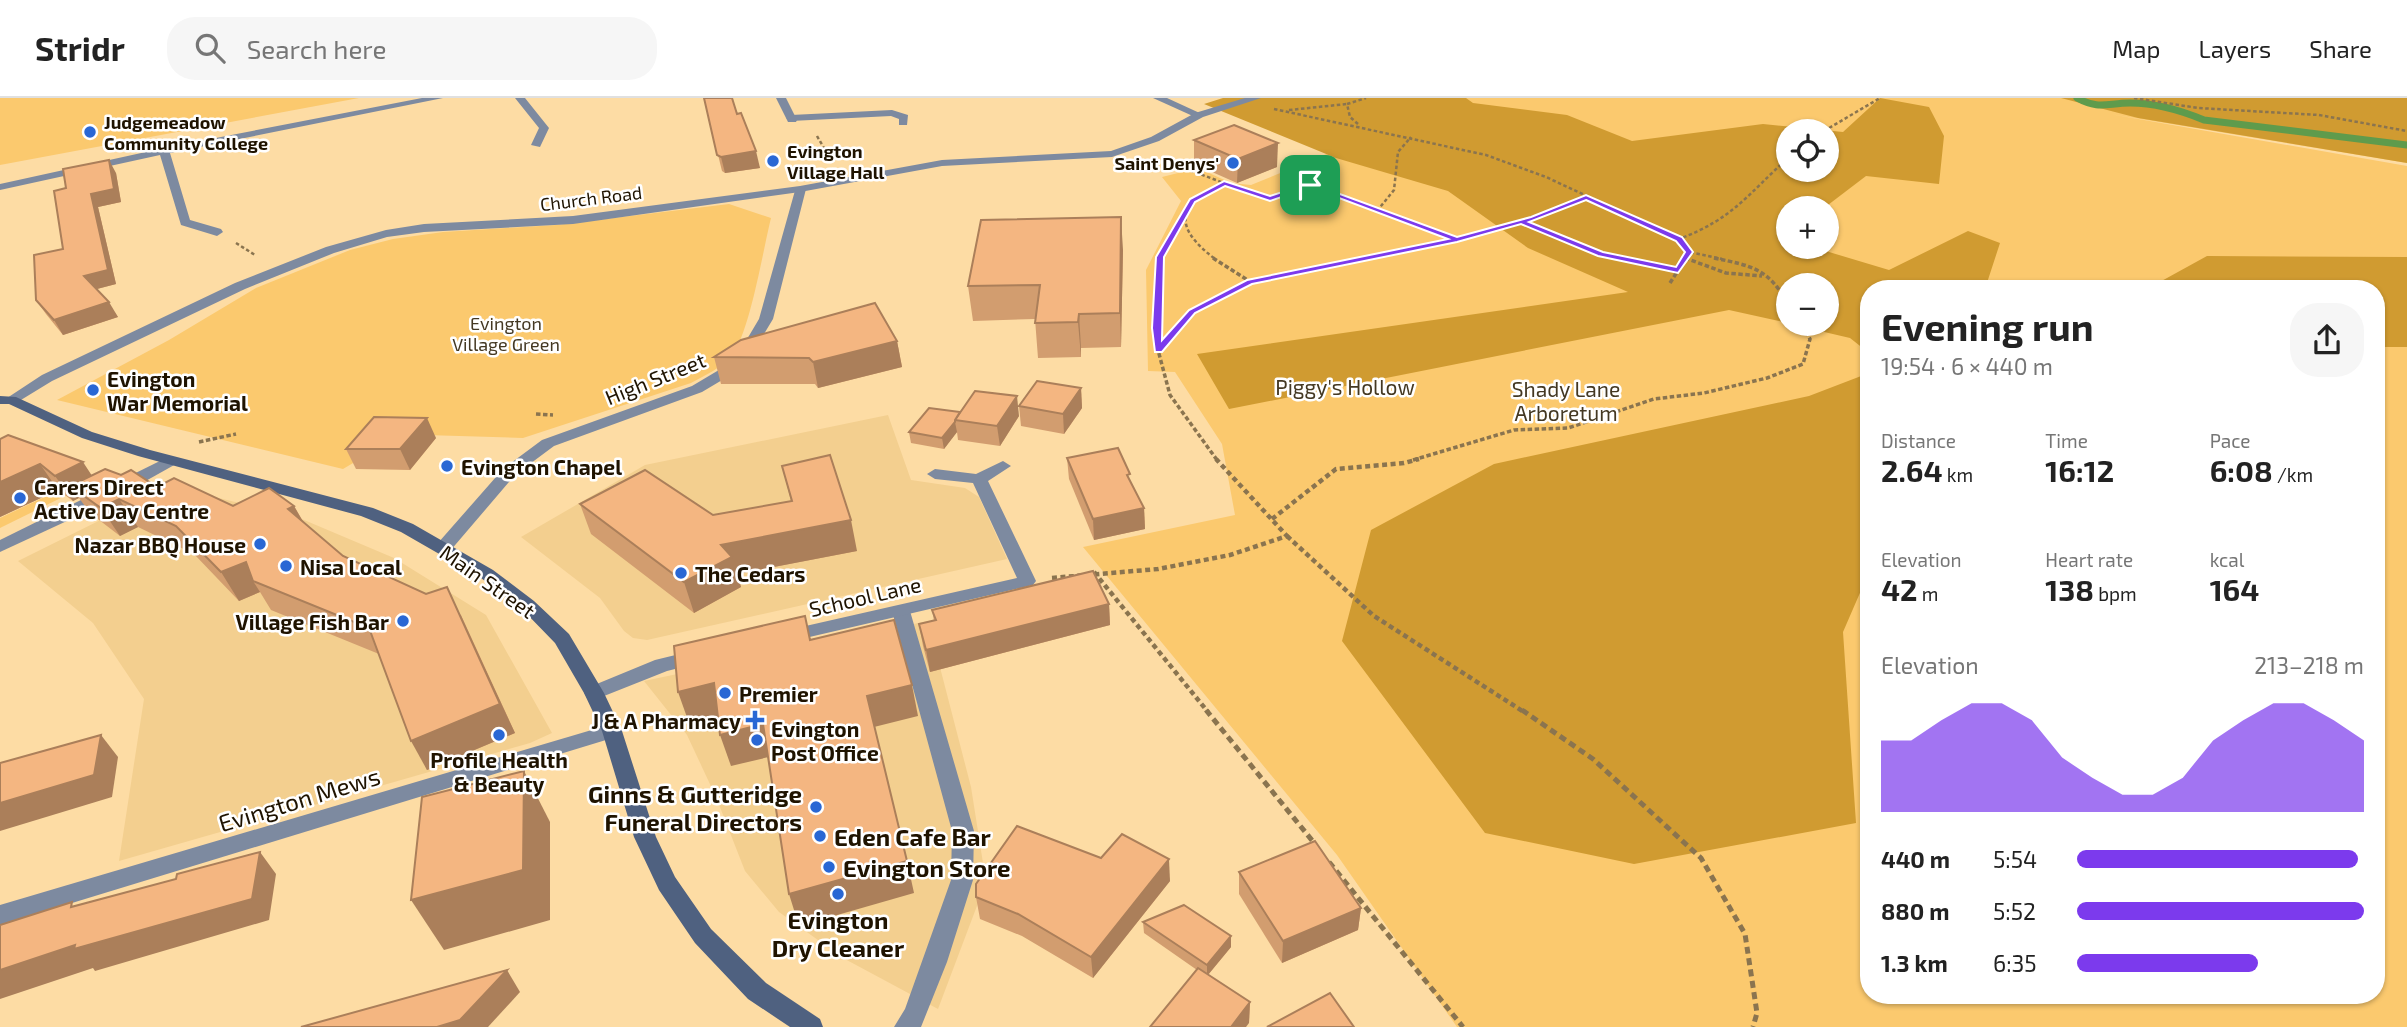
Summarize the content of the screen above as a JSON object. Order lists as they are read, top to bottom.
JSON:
{
  "streets": {
    "main road": ["Main Street"],
    "street": [
      "Church Road",
      "High Street",
      "School Lane",
      "Evington Mews"
    ]
  },
  "crossings": [
    ["Church Road", "High Street"],
    ["Church Road", "Main Street"],
    ["High Street", "Main Street"],
    ["Main Street", "Evington Mews"]
  ],
  "parks": ["Evington Village Green", "Piggy's Hollow", "Shady Lane Arboretum"],
  "places": {
    "other": [
      "Judgemeadow Community College",
      "Evington Village Hall",
      "Saint Denys'",
      "Evington War Memorial",
      "Evington Chapel",
      "Carers Direct Active Day Centre",
      "Nazar BBQ House",
      "Nisa Local",
      "The Cedars",
      "Village Fish Bar",
      "Premier",
      "Profile Health & Beauty",
      "Evington Post Office",
      "Ginns & Gutteridge Funeral Directors",
      "Eden Cafe Bar",
      "Evington Store",
      "Evington Dry Cleaner"
    ],
    "health": ["J & A Pharmacy"]
  },
  "page": {
    "header": "Stridr",
    "search": "Search here",
    "nav": ["Map", "Layers", "Share"],
    "map_buttons": ["+", "−"],
    "heading": ["Evening run", "19:54 · 6 × 440 m"],
    "stats": [
      ["Distance", "2.64 km"],
      ["Time", "16:12"],
      ["Pace", "6:08 /km"],
      ["Elevation", "42 m"],
      ["Heart rate", "138 bpm"],
      ["kcal", "164"]
    ],
    "chart": ["Elevation", "213–218 m"],
    "list": [
      {
        "name": "440 m",
        "note": "5:54"
      },
      {
        "name": "880 m",
        "note": "5:52"
      },
      {
        "name": "1.3 km",
        "note": "6:35"
      }
    ]
  }
}
